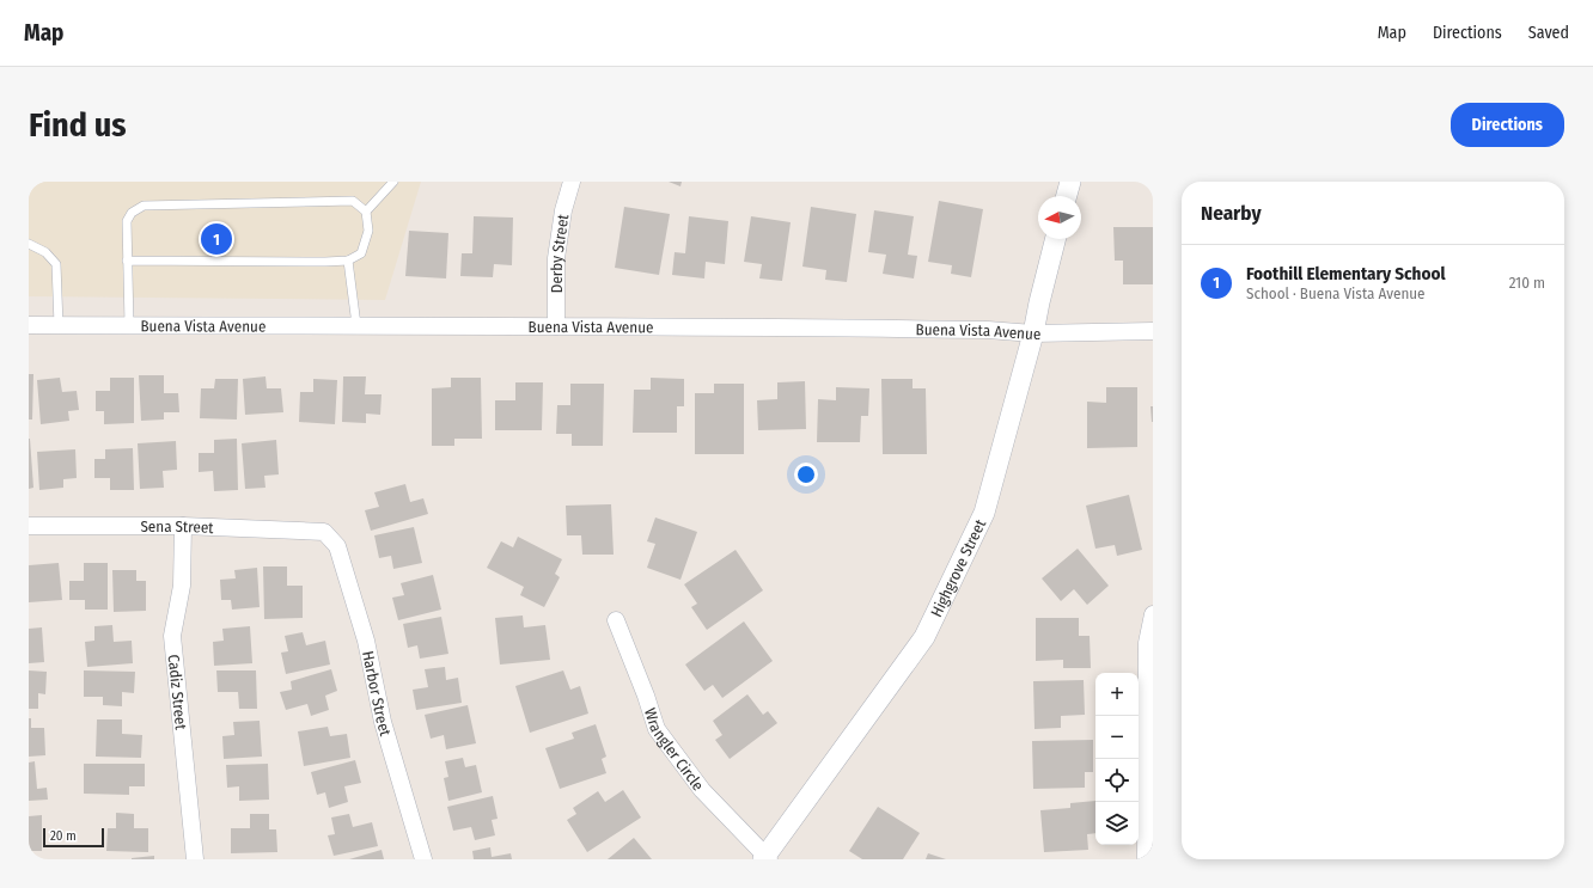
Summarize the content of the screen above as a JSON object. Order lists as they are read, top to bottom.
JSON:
{
  "streets": {
    "street": [
      "Derby Street",
      "Buena Vista Avenue",
      "Sena Street",
      "Highgrove Street",
      "Cadiz Street",
      "Harbor Street",
      "Wrangler Circle"
    ]
  },
  "crossings": [
    ["Derby Street", "Buena Vista Avenue"],
    ["Buena Vista Avenue", "Highgrove Street"],
    ["Sena Street", "Cadiz Street"],
    ["Sena Street", "Harbor Street"],
    ["Highgrove Street", "Wrangler Circle"]
  ],
  "scale_bar": "20 m",
  "north": "left",
  "page": {
    "header": "Map",
    "nav": ["Map", "Directions", "Saved"],
    "buttons": "Directions",
    "title": "Find us",
    "heading": "Nearby",
    "pins": "1",
    "list": [
      {
        "mark": "1",
        "name": "Foothill Elementary School",
        "note": "School · Buena Vista Avenue",
        "value": "210 m"
      }
    ],
    "map_buttons": ["+", "−"],
    "scale": "20 m"
  }
}
